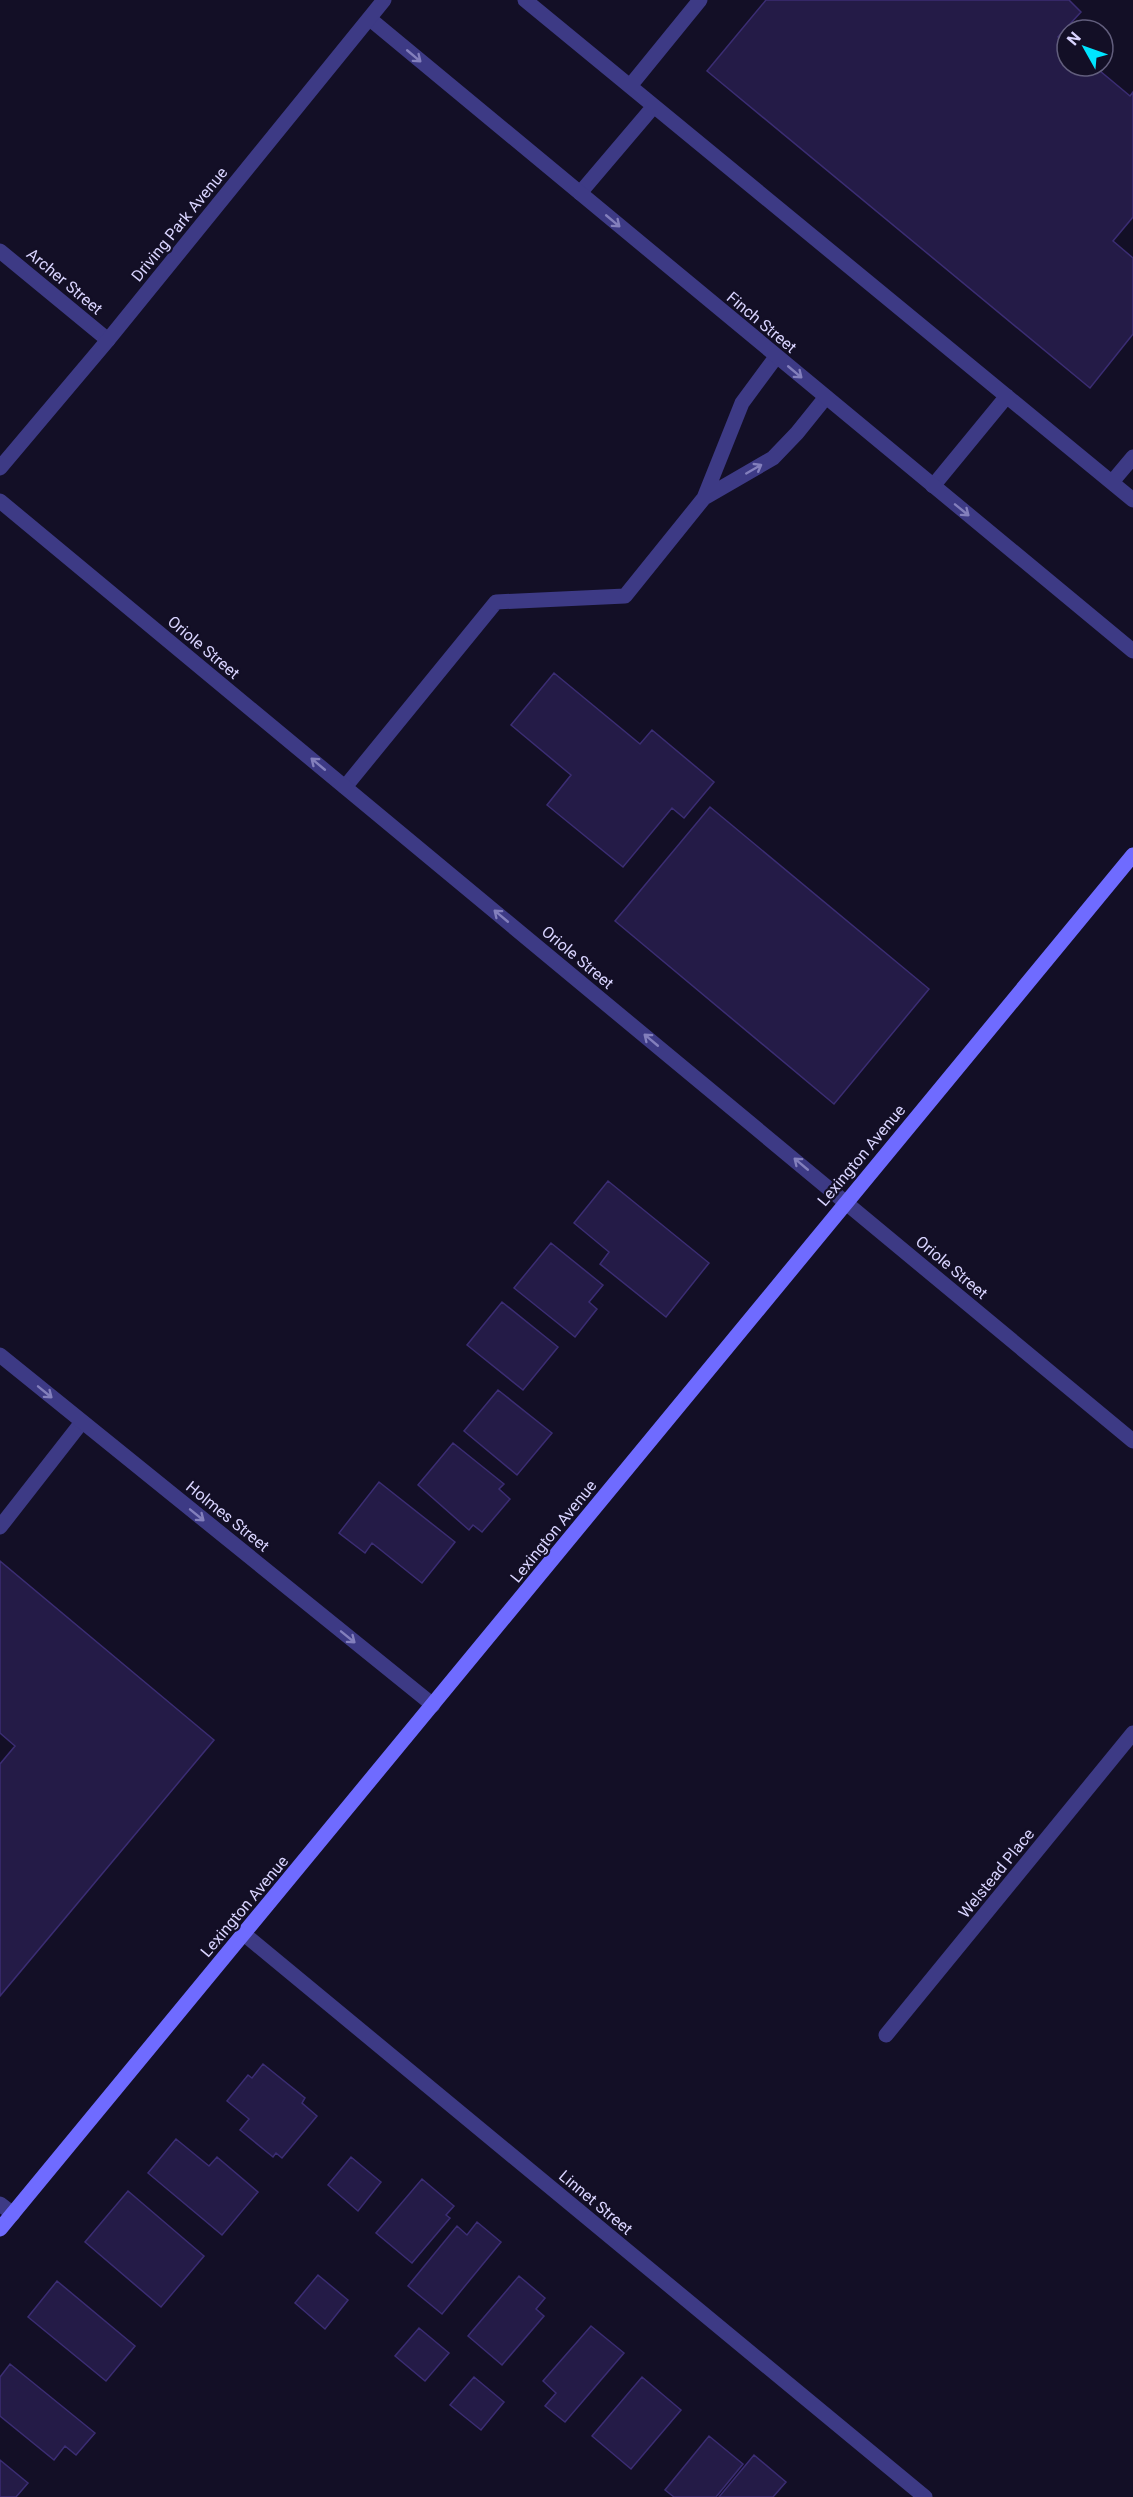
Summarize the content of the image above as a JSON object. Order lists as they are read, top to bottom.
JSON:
{
  "streets": {
    "main road": ["Lexington Avenue"],
    "street": [
      "Driving Park Avenue",
      "Archer Street",
      "Finch Street",
      "Oriole Street",
      "Holmes Street",
      "Welstead Place",
      "Linnet Street"
    ]
  },
  "crossings": [
    ["Driving Park Avenue", "Archer Street"],
    ["Driving Park Avenue", "Finch Street"],
    ["Oriole Street", "Lexington Avenue"],
    ["Lexington Avenue", "Holmes Street"],
    ["Lexington Avenue", "Linnet Street"]
  ],
  "one_way": ["Oriole Street", "Holmes Street"],
  "north": "top left"
}
